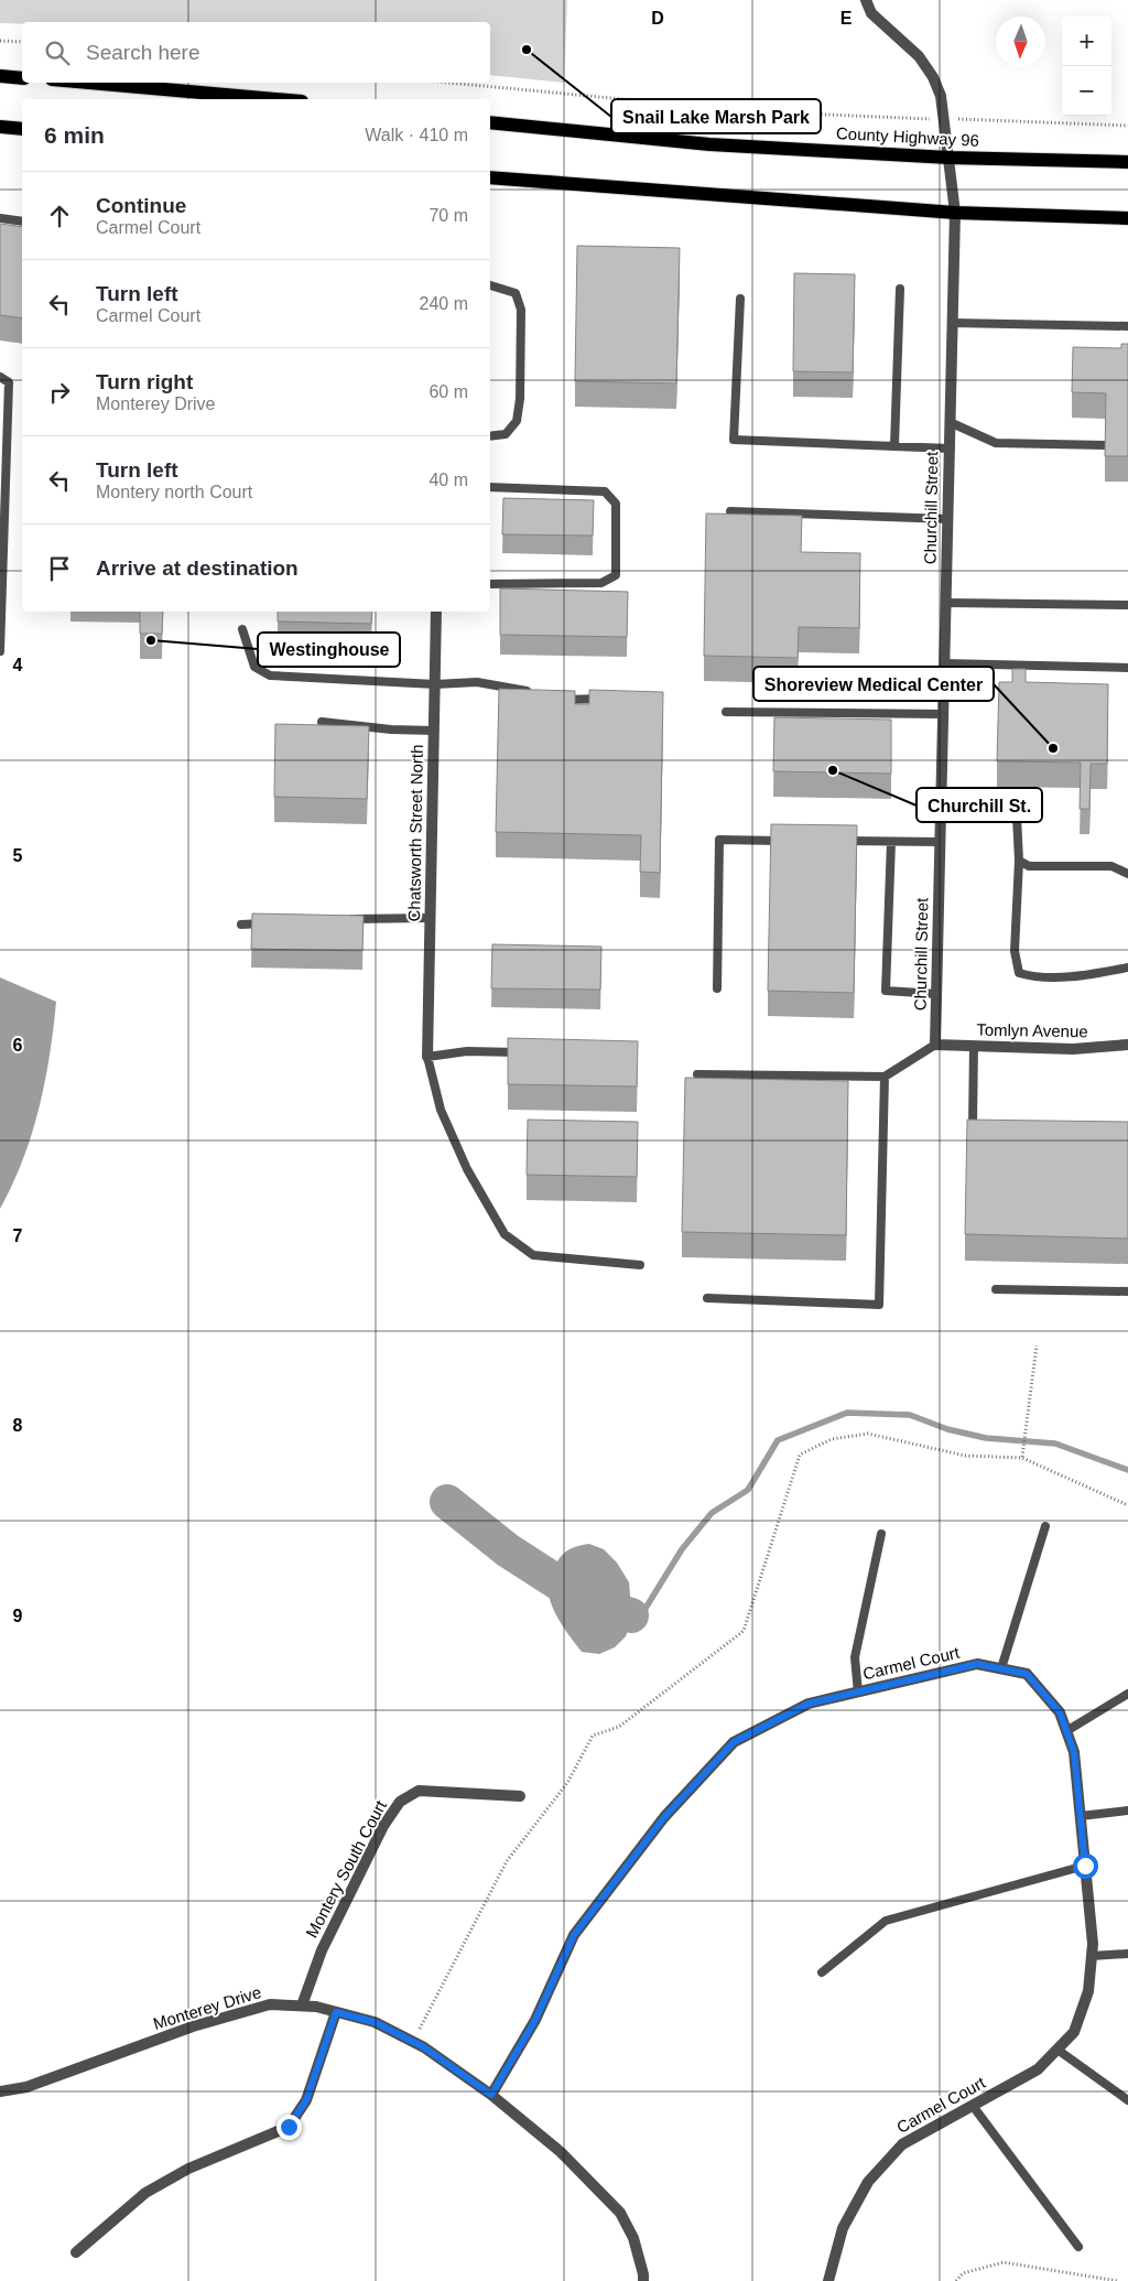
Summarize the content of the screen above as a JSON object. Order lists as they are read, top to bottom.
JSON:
{
  "streets": {
    "main road": ["County Highway 96"],
    "street": [
      "Churchill Street",
      "Chatsworth Street North",
      "Tomlyn Avenue",
      "Carmel Court",
      "Montery South Court",
      "Monterey Drive"
    ]
  },
  "crossings": [
    ["County Highway 96", "Churchill Street"],
    ["Churchill Street", "Tomlyn Avenue"],
    ["Carmel Court", "Monterey Drive"],
    ["Montery South Court", "Monterey Drive"]
  ],
  "places": [
    "Snail Lake Marsh Park",
    "Westinghouse",
    "Shoreview Medical Center",
    "Churchill St."
  ],
  "north": "bottom",
  "page": {
    "map_buttons": ["+", "−"],
    "search": "Search here",
    "heading": ["6 min", "Walk · 410 m"],
    "list": [
      ["Continue", "Carmel Court", "70 m"],
      ["Turn left", "Carmel Court", "240 m"],
      ["Turn right", "Monterey Drive", "60 m"],
      ["Turn left", "Montery north Court", "40 m"],
      "Arrive at destination"
    ]
  },
  "grid": {
    "columns": ["D", "E"],
    "rows": [
      "4",
      "5",
      "6",
      "7",
      "8",
      "9"
    ]
  }
}
